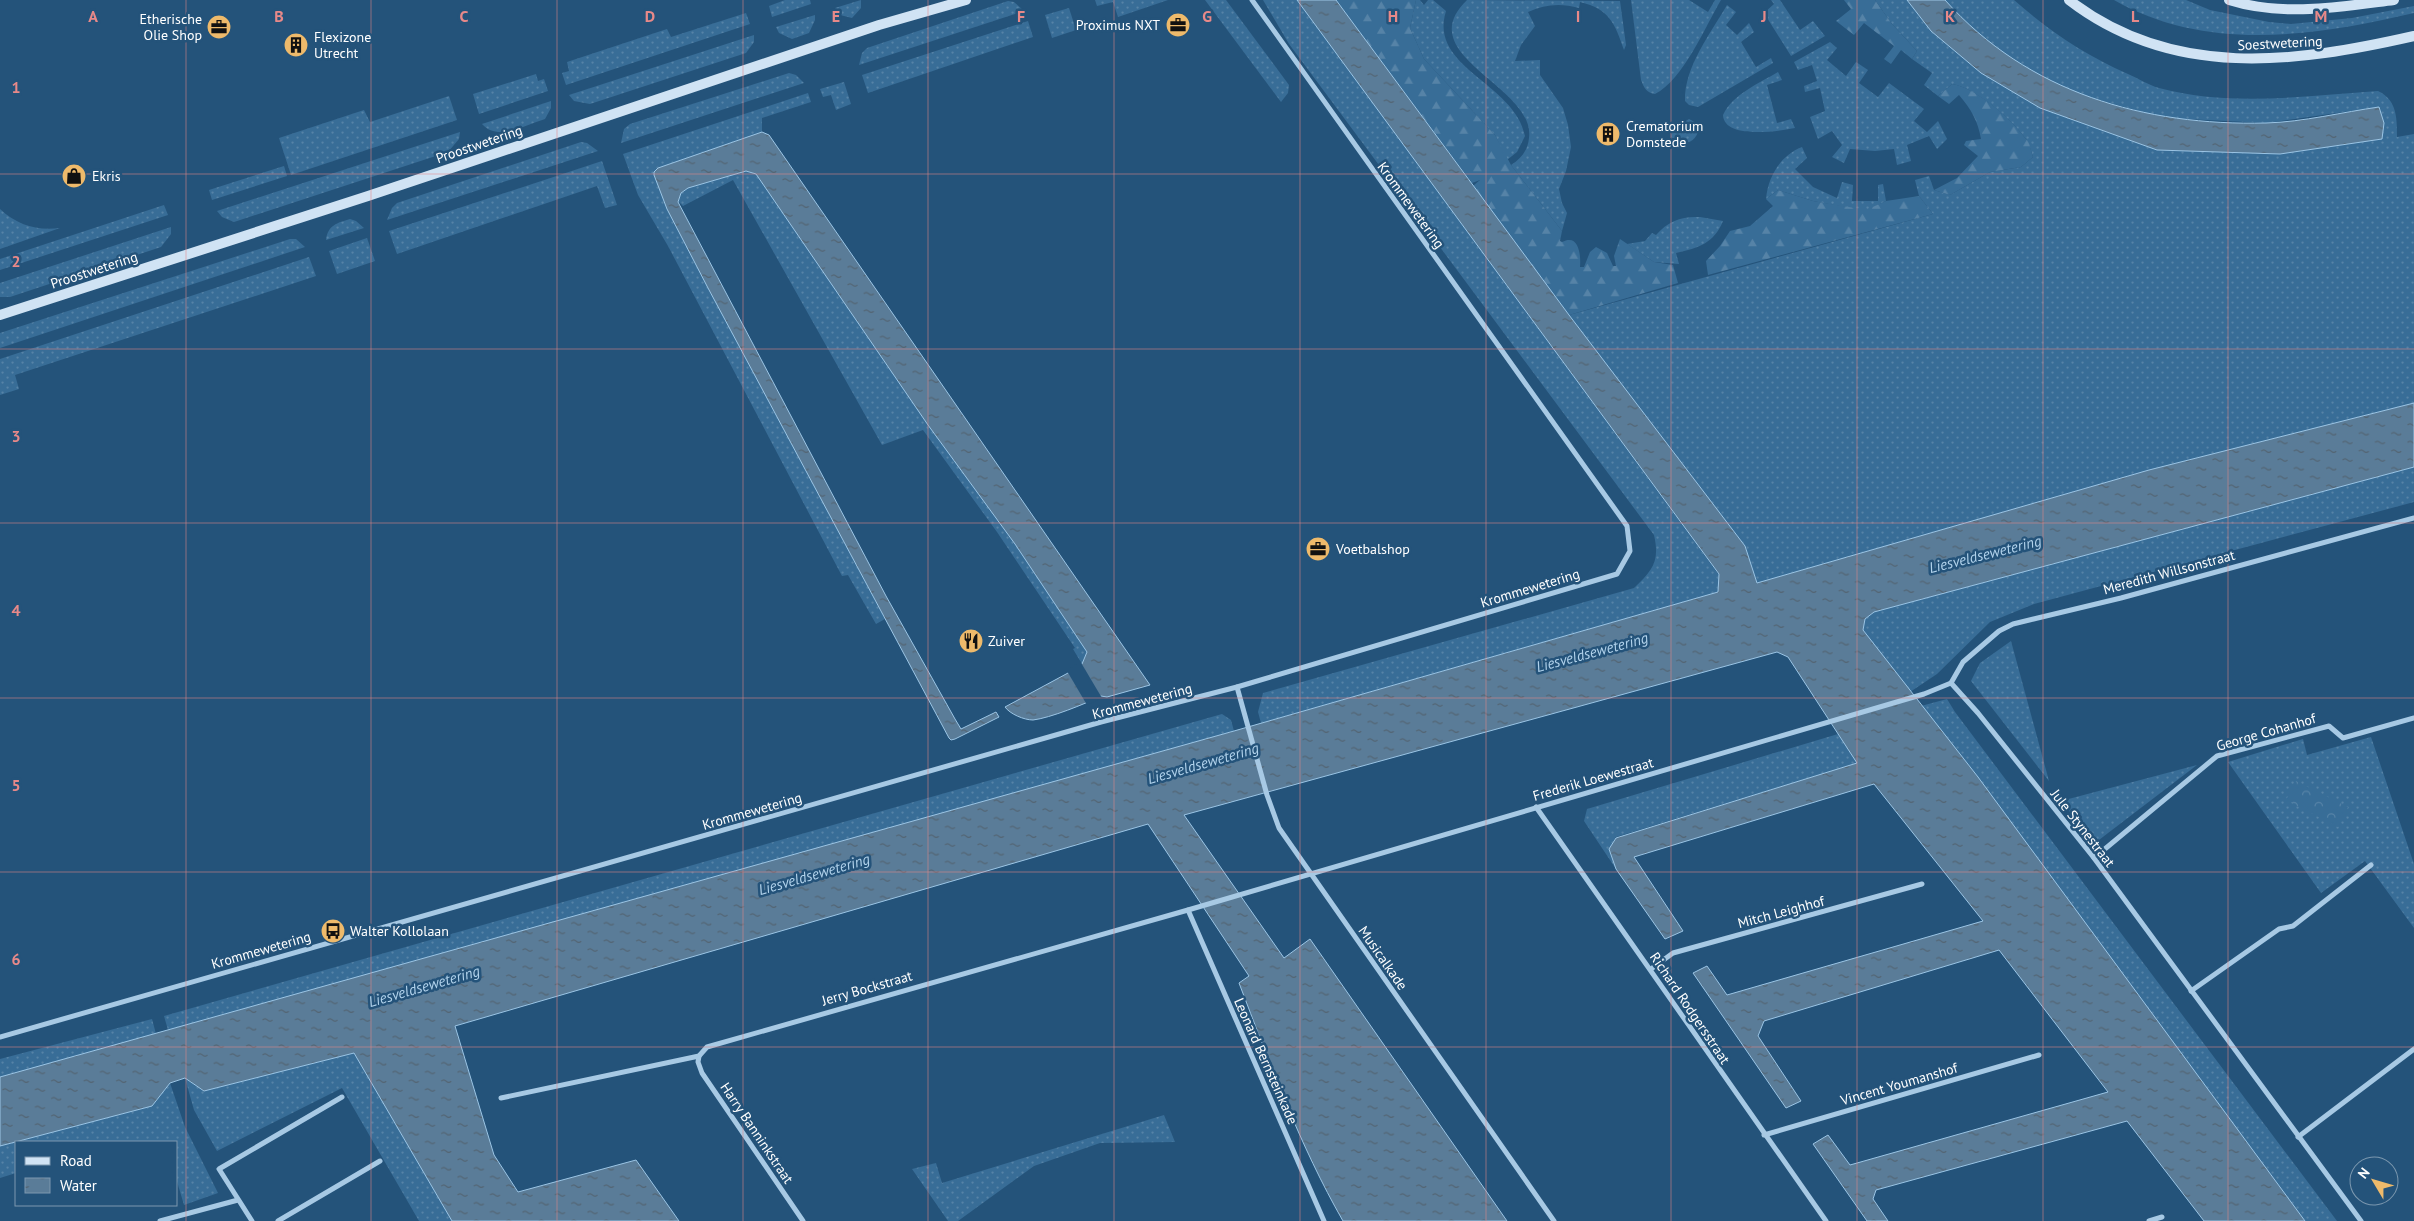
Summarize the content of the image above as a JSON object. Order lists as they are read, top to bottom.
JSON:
{
  "streets": {
    "street": [
      "Soestwetering",
      "Proostwetering",
      "Krommewetering",
      "Meredith Willsonstraat",
      "George Cohanhof",
      "Frederik Loewestraat",
      "Jule Stynestraat",
      "Mitch Leighhof",
      "Musicalkade",
      "Jerry Bockstraat",
      "Richard Rodgersstraat",
      "Leonard Bernsteinkade",
      "Vincent Youmanshof",
      "Harry Banninkstraat"
    ]
  },
  "crossings": [
    ["Krommewetering", "Musicalkade"],
    ["Meredith Willsonstraat", "Frederik Loewestraat"],
    ["Meredith Willsonstraat", "Jule Stynestraat"],
    ["George Cohanhof", "Jule Stynestraat"],
    ["Frederik Loewestraat", "Jule Stynestraat"],
    ["Frederik Loewestraat", "Musicalkade"],
    ["Frederik Loewestraat", "Jerry Bockstraat"],
    ["Frederik Loewestraat", "Richard Rodgersstraat"],
    ["Mitch Leighhof", "Richard Rodgersstraat"],
    ["Jerry Bockstraat", "Leonard Bernsteinkade"],
    ["Jerry Bockstraat", "Harry Banninkstraat"],
    ["Richard Rodgersstraat", "Vincent Youmanshof"]
  ],
  "water": ["Liesveldsewetering"],
  "places": {
    "office": ["Proximus NXT", "Etherische Olie Shop", "Voetbalshop"],
    "building": ["Flexizone Utrecht", "Crematorium Domstede"],
    "shop": ["Ekris"],
    "restaurant": ["Zuiver"],
    "bus stop": ["Walter Kollolaan"]
  },
  "legend": ["Road", "Water"],
  "north": "top left",
  "grid": {
    "columns": [
      "A",
      "B",
      "C",
      "D",
      "E",
      "F",
      "G",
      "H",
      "I",
      "J",
      "K",
      "L",
      "M"
    ],
    "rows": [
      "1",
      "2",
      "3",
      "4",
      "5",
      "6"
    ]
  }
}
